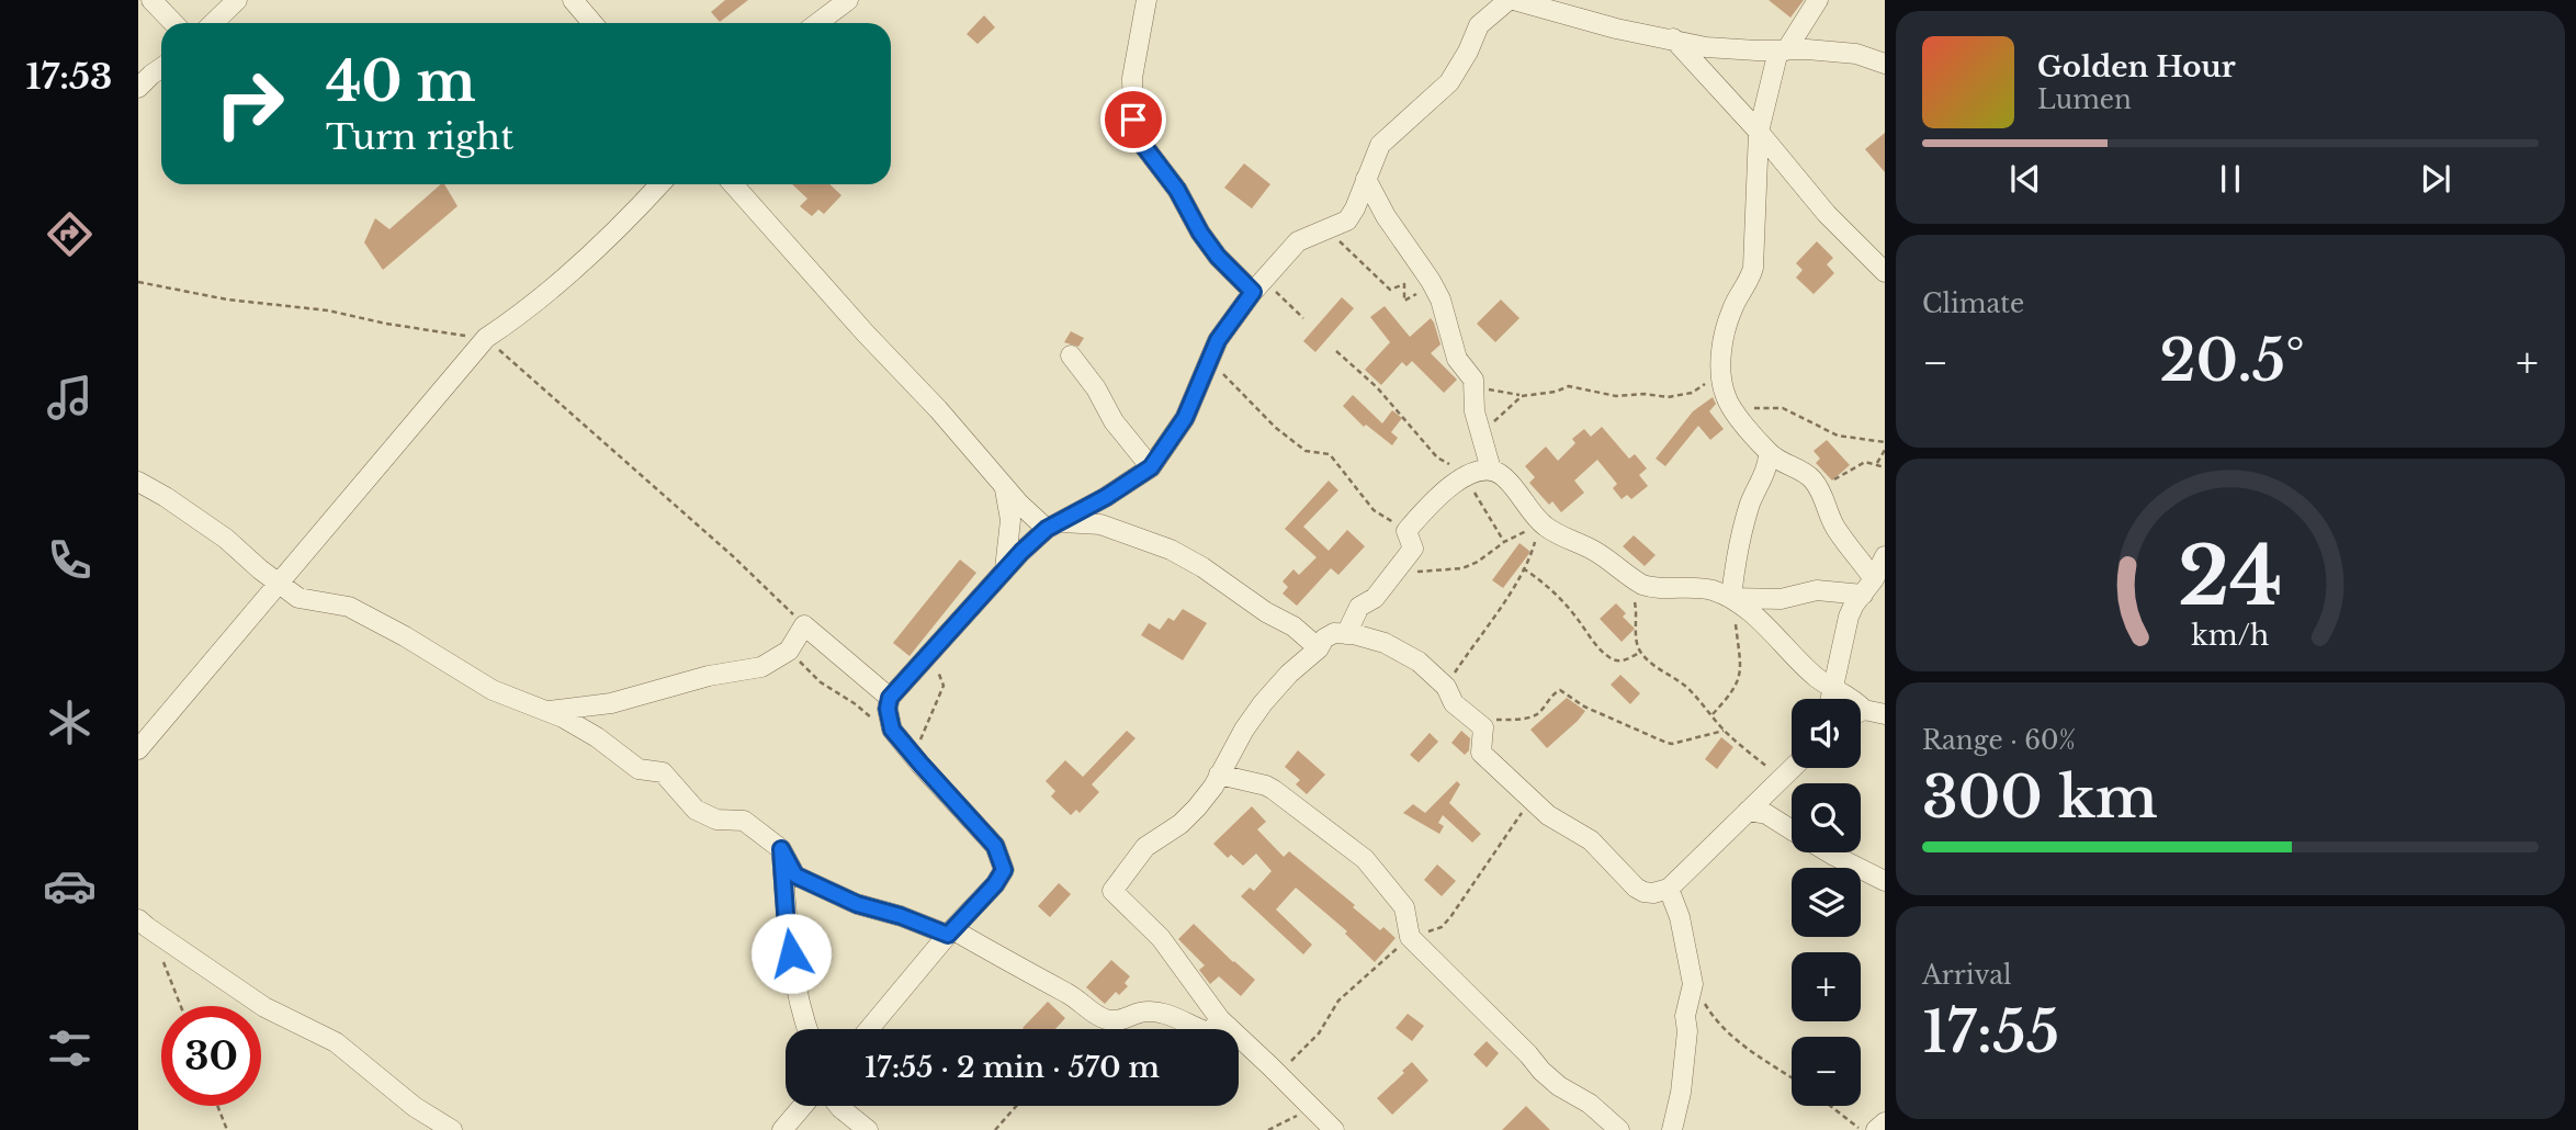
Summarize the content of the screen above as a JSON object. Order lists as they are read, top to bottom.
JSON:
{
  "page": {
    "tabs": "17:53",
    "turn": ["40 m", "Turn right"],
    "song": ["Golden Hour", "Lumen"],
    "tile": [
      "Climate",
      ["Range · 60%", "300 km"],
      ["Arrival", "17:55"]
    ],
    "heat": ["−", "20.5°", "+"],
    "map_buttons": ["+", "−"],
    "limit": "30",
    "trip": "17:55 · 2 min · 570 m",
    "gauge": ["24", "km/h"]
  }
}
